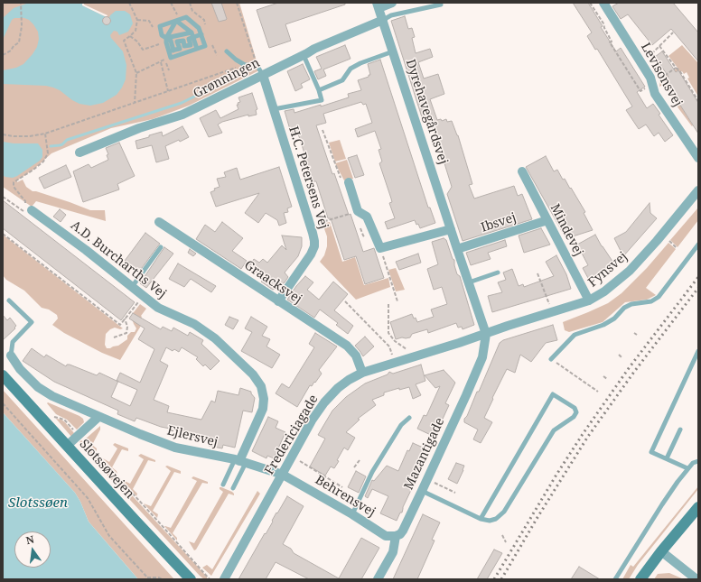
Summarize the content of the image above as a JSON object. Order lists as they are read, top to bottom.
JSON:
{
  "streets": {
    "main road": ["Slotssøvejen"],
    "street": [
      "Levisonsvej",
      "Grønningen",
      "Dyrehavegårdsvej",
      "H.C. Petersens Vej",
      "Ibsvej",
      "Mindevej",
      "A.D. Burcharths Vej",
      "Fynsvej",
      "Graacksvej",
      "Fredericiagade",
      "Ejlersvej",
      "Mazantigade",
      "Behrensvej"
    ]
  },
  "crossings": [
    ["Grønningen", "Dyrehavegårdsvej"],
    ["Grønningen", "H.C. Petersens Vej"],
    ["Dyrehavegårdsvej", "Ibsvej"],
    ["Dyrehavegårdsvej", "Fynsvej"],
    ["Dyrehavegårdsvej", "Fredericiagade"],
    ["Dyrehavegårdsvej", "Mazantigade"],
    ["H.C. Petersens Vej", "Graacksvej"],
    ["Ibsvej", "Mindevej"],
    ["Mindevej", "Fynsvej"],
    ["A.D. Burcharths Vej", "Ejlersvej"],
    ["Fynsvej", "Fredericiagade"],
    ["Fynsvej", "Mazantigade"],
    ["Graacksvej", "Fredericiagade"],
    ["Fredericiagade", "Ejlersvej"],
    ["Fredericiagade", "Mazantigade"],
    ["Fredericiagade", "Behrensvej"],
    ["Ejlersvej", "Behrensvej"],
    ["Mazantigade", "Behrensvej"]
  ],
  "water": ["Slotssøen"],
  "north": "top"
}
